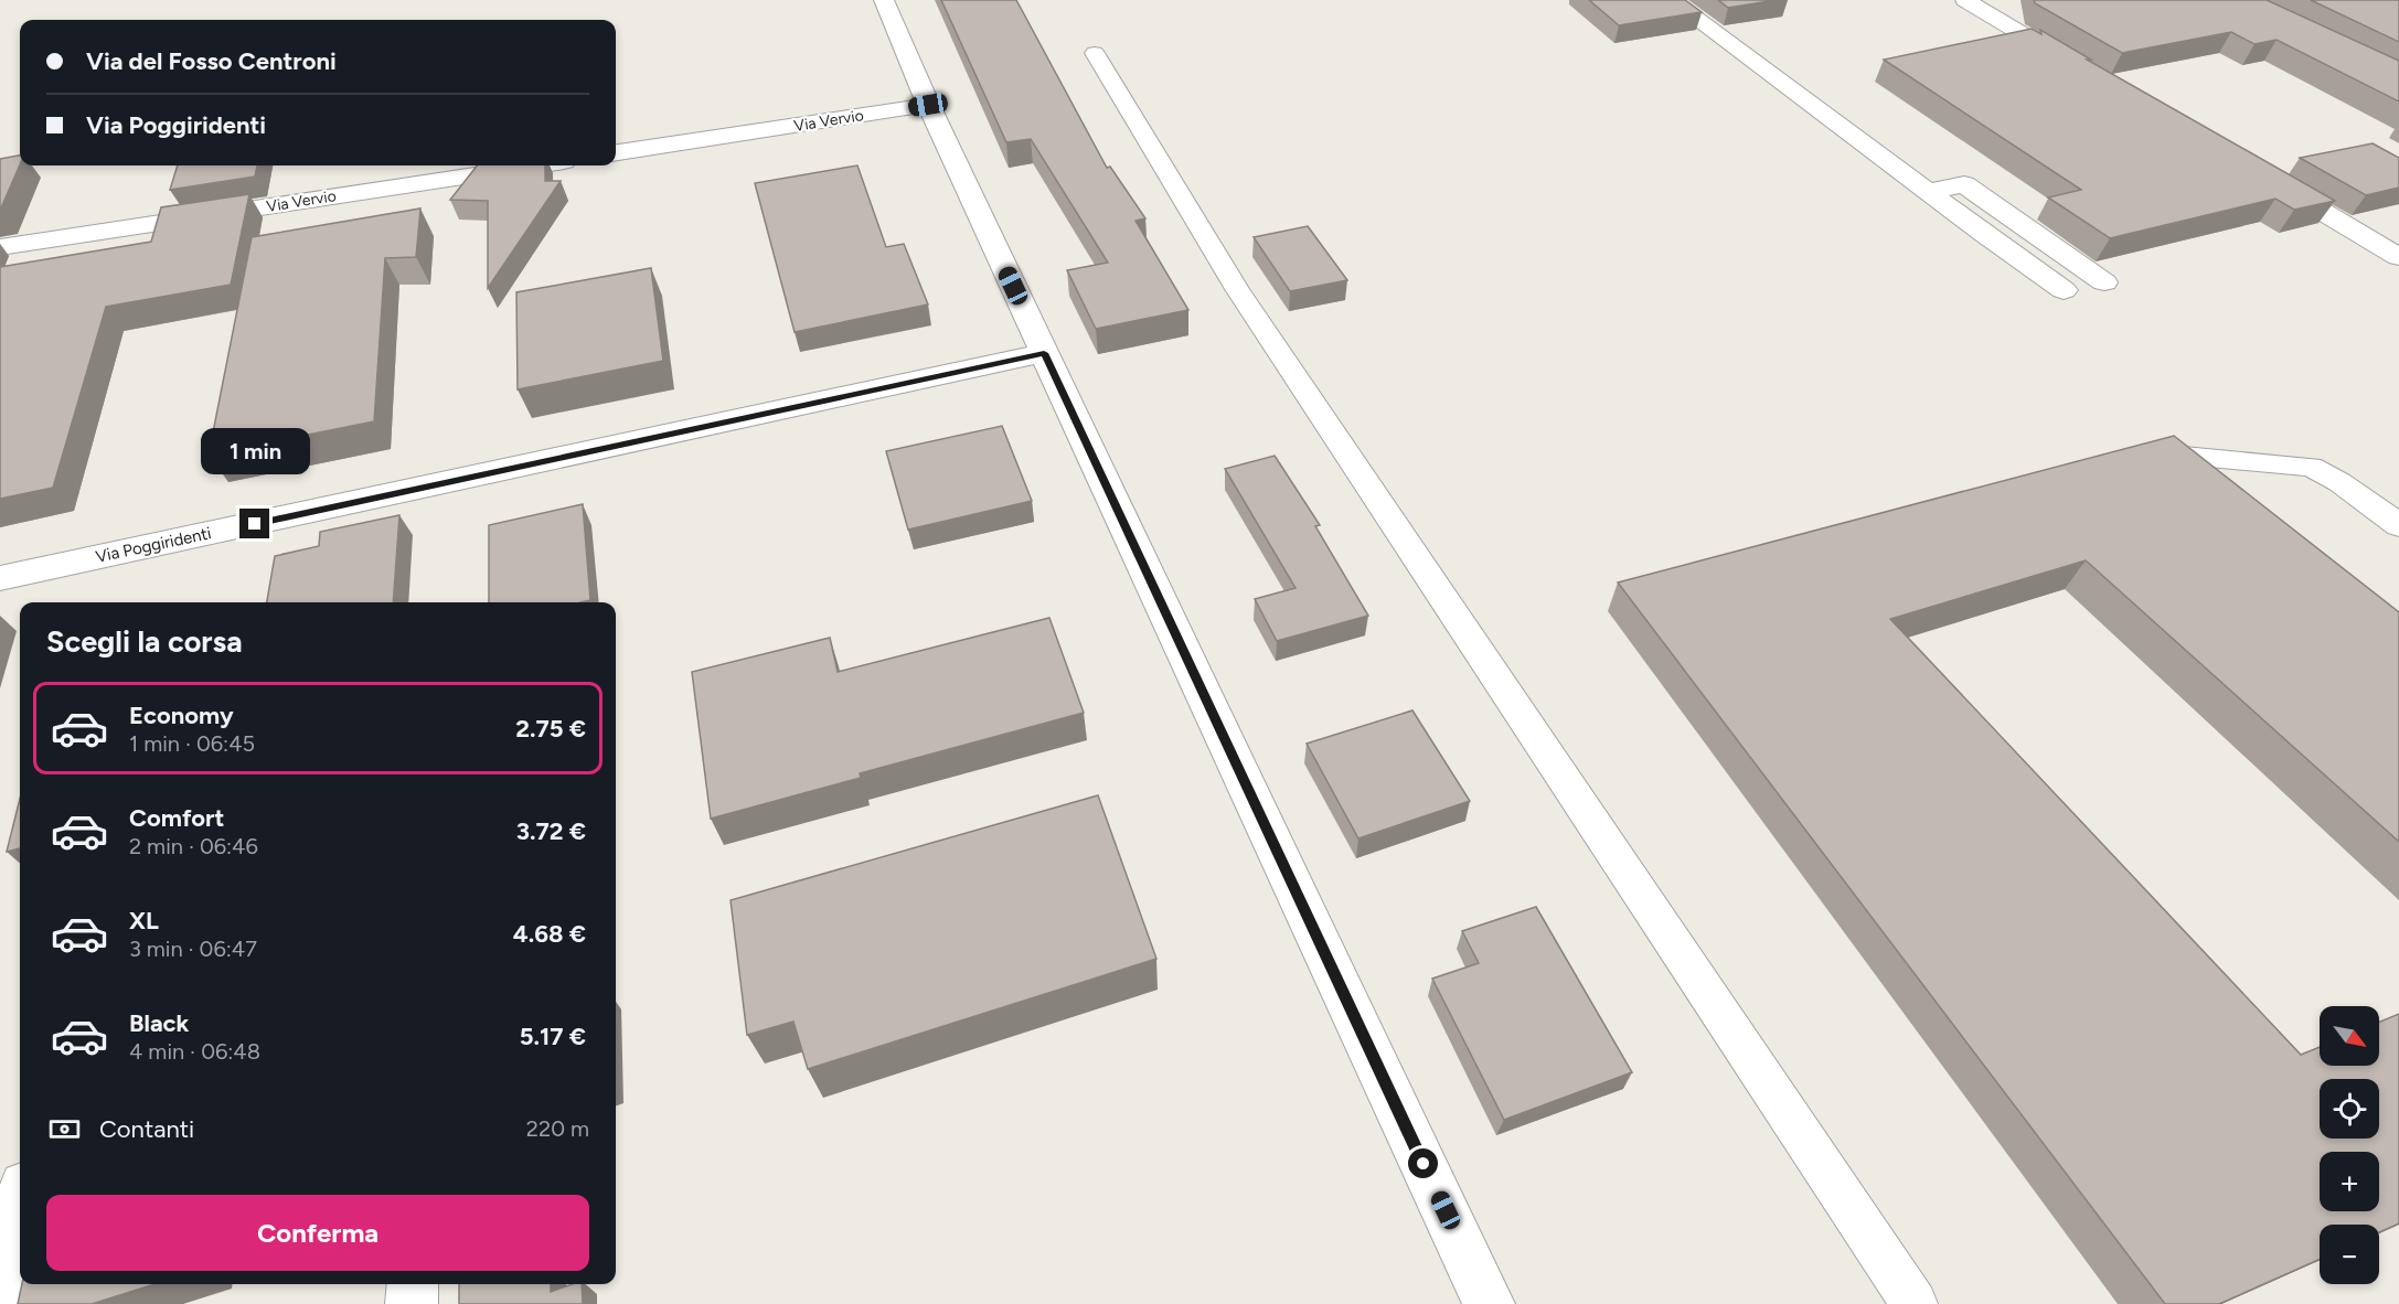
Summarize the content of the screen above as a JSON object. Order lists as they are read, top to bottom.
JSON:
{
  "streets": {
    "street": ["Via Vervio", "Via Poggiridenti"]
  },
  "north": "bottom right",
  "page": {
    "banner": ["Via del Fosso Centroni", "Via Poggiridenti"],
    "bubble": "1 min",
    "heading": "Scegli la corsa",
    "list": [
      {
        "name": "Economy",
        "note": "1 min · 06:45",
        "value": "2.75 €"
      },
      {
        "name": "Comfort",
        "note": "2 min · 06:46",
        "value": "3.72 €"
      },
      {
        "name": "XL",
        "note": "3 min · 06:47",
        "value": "4.68 €"
      },
      {
        "name": "Black",
        "note": "4 min · 06:48",
        "value": "5.17 €"
      }
    ],
    "map_buttons": ["+", "−"],
    "pay": ["Contanti", "220 m"],
    "buttons": "Conferma"
  }
}
